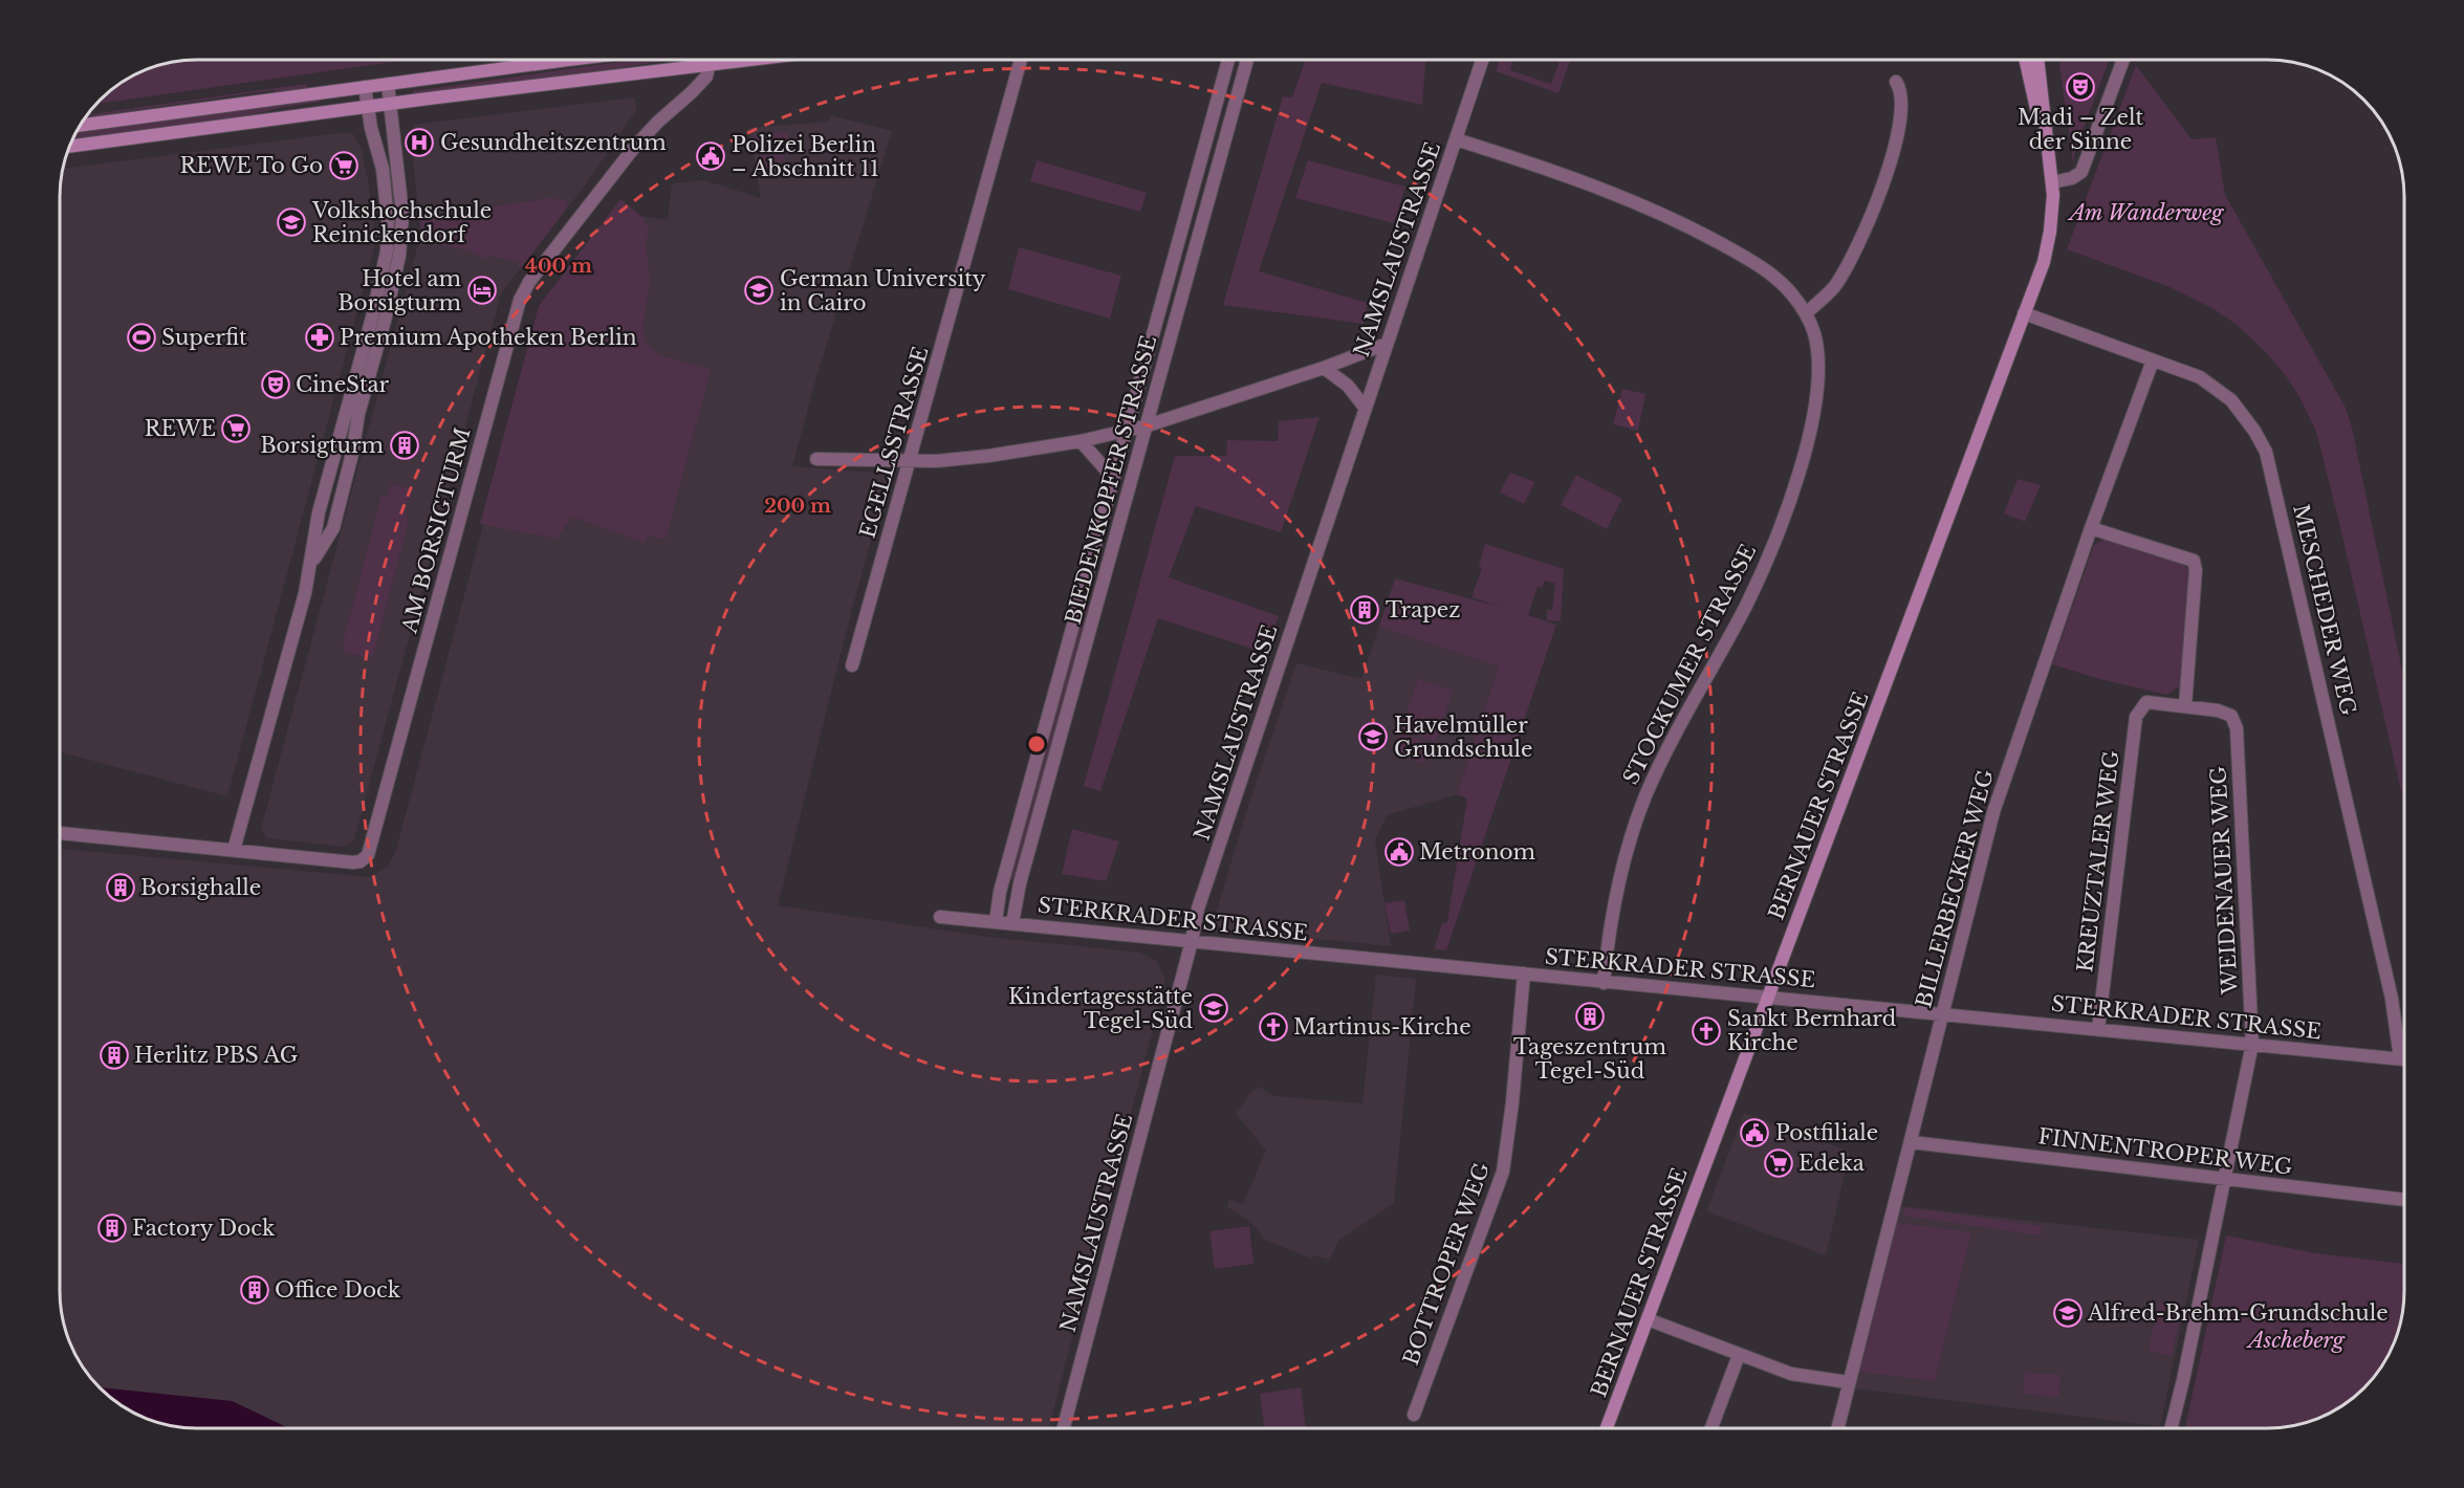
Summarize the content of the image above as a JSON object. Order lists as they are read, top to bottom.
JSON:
{
  "streets": {
    "main road": ["BERNAUER STRASSE"],
    "street": [
      "NAMSLAUSTRASSE",
      "EGELLSSTRASSE",
      "BIEDENKOPFER STRASSE",
      "AM BORSIGTURM",
      "MESCHEDER WEG",
      "STOCKUMER STRASSE",
      "KREUZTALER WEG",
      "WEIDENAUER WEG",
      "BILLERBECKER WEG",
      "STERKRADER STRASSE",
      "FINNENTROPER WEG",
      "BOTTROPER WEG"
    ]
  },
  "crossings": [
    ["NAMSLAUSTRASSE", "STOCKUMER STRASSE"],
    ["NAMSLAUSTRASSE", "STERKRADER STRASSE"],
    ["BIEDENKOPFER STRASSE", "STERKRADER STRASSE"],
    ["MESCHEDER WEG", "BERNAUER STRASSE"],
    ["MESCHEDER WEG", "BILLERBECKER WEG"],
    ["MESCHEDER WEG", "STERKRADER STRASSE"],
    ["STOCKUMER STRASSE", "STERKRADER STRASSE"],
    ["BERNAUER STRASSE", "STERKRADER STRASSE"],
    ["KREUZTALER WEG", "WEIDENAUER WEG"],
    ["KREUZTALER WEG", "STERKRADER STRASSE"],
    ["WEIDENAUER WEG", "STERKRADER STRASSE"],
    ["WEIDENAUER WEG", "FINNENTROPER WEG"],
    ["BILLERBECKER WEG", "STERKRADER STRASSE"],
    ["BILLERBECKER WEG", "FINNENTROPER WEG"],
    ["STERKRADER STRASSE", "BOTTROPER WEG"]
  ],
  "parks": ["Am Wanderweg", "Ascheberg"],
  "places": {
    "theatre": ["Madi – Zelt der Sinne", "CineStar"],
    "hospital": ["Gesundheitszentrum"],
    "public building": ["Polizei Berlin – Abschnitt 11", "Metronom", "Postfiliale"],
    "supermarket": ["REWE To Go", "REWE", "Edeka"],
    "school or university": [
      "Volkshochschule Reinickendorf",
      "German University in Cairo",
      "Havelmüller Grundschule",
      "Kindertagesstätte Tegel-Süd",
      "Alfred-Brehm-Grundschule"
    ],
    "hotel": ["Hotel am Borsigturm"],
    "sports": ["Superfit"],
    "pharmacy": ["Premium Apotheken Berlin"],
    "building": [
      "Borsigturm",
      "Trapez",
      "Borsighalle",
      "Tageszentrum Tegel-Süd",
      "Herlitz PBS AG",
      "Factory Dock",
      "Office Dock"
    ],
    "church": ["Martinus-Kirche", "Sankt Bernhard Kirche"]
  },
  "rings": ["400 m", "200 m"]
}
